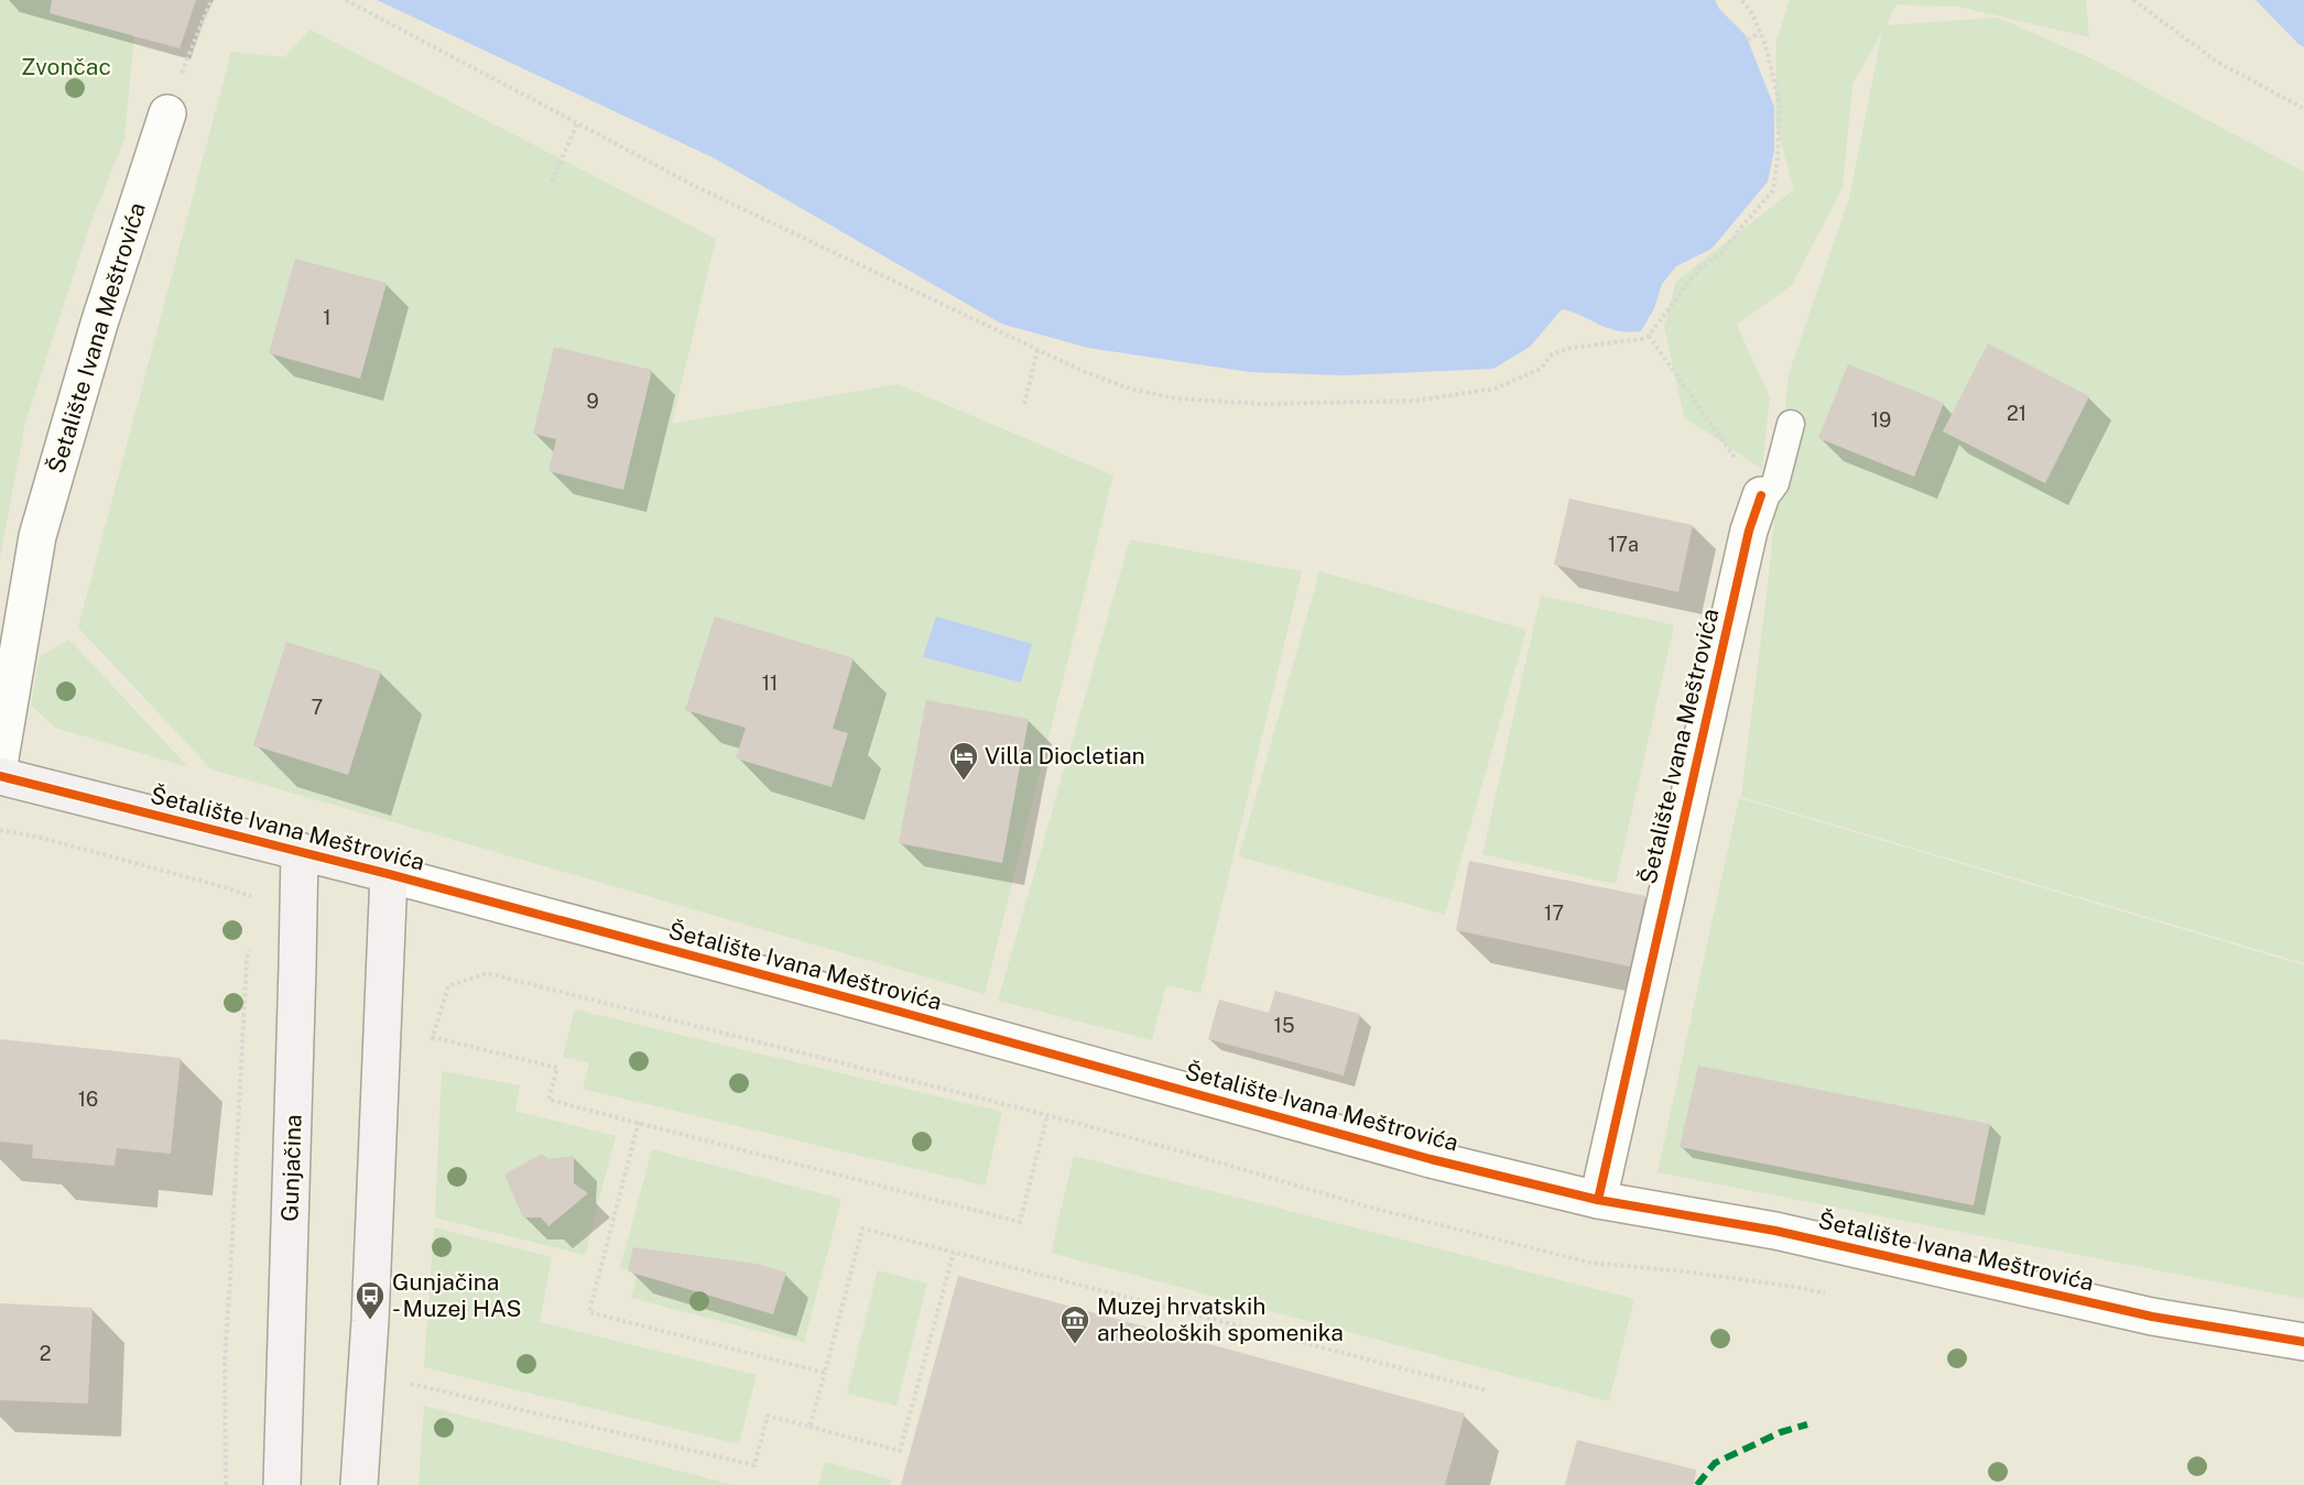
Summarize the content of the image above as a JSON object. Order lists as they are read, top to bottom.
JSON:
{
  "streets": {
    "main road": ["Šetalište Ivana Meštrovića", "Gunjačina"]
  },
  "crossings": [
    ["Šetalište Ivana Meštrovića", "Gunjačina"]
  ],
  "parks": ["Zvončac"],
  "places": {
    "hotel": ["Villa Diocletian"],
    "bus stop": ["Gunjačina - Muzej HAS"],
    "museum": ["Muzej hrvatskih arheoloških spomenika"]
  },
  "house_numbers": [
    "1",
    "9",
    "21",
    "19",
    "17a",
    "11",
    "7",
    "17",
    "15",
    "16",
    "2"
  ]
}
